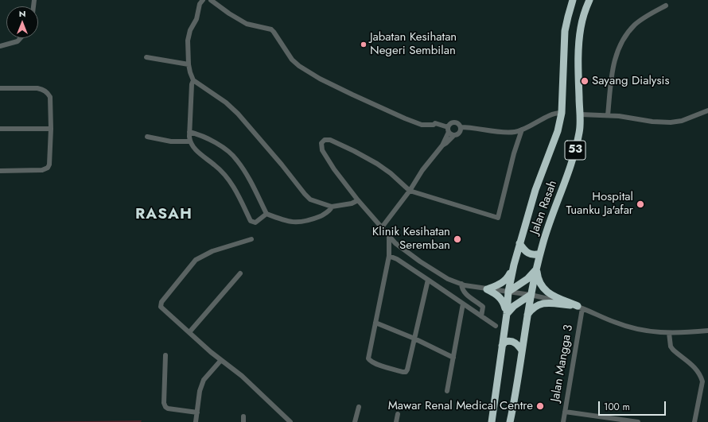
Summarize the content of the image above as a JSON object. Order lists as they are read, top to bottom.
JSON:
{
  "streets": {
    "highway": ["53", "Jalan Rasah"],
    "street": ["Jalan Mangga 3"]
  },
  "districts": ["RASAH"],
  "places": [
    "Jabatan Kesihatan Negeri Sembilan",
    "Sayang Dialysis",
    "Hospital Tuanku Ja'afar",
    "Klinik Kesihatan Seremban",
    "Mawar Renal Medical Centre"
  ],
  "scale_bar": "100 m",
  "north": "top"
}
